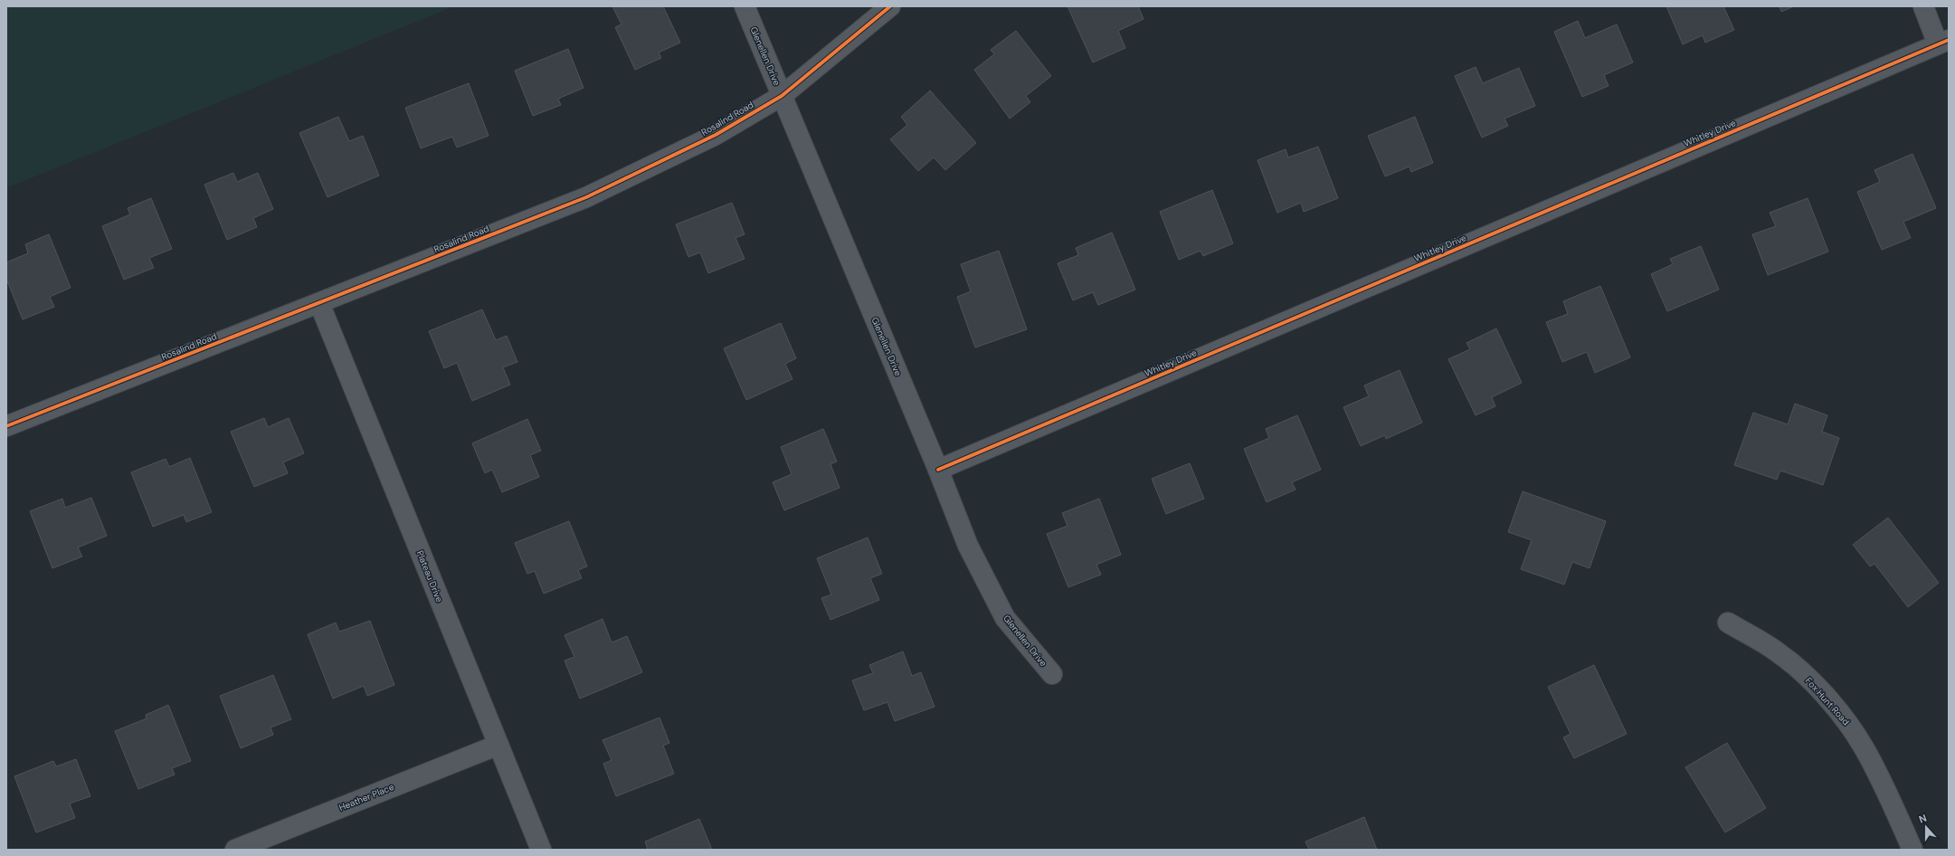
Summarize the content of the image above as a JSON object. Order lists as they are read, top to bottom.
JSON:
{
  "streets": {
    "street": [
      "Glenellen Drive",
      "Rosalind Road",
      "Whitley Drive",
      "Plateau Drive",
      "Fox Hunt Road",
      "Heather Place"
    ]
  },
  "crossings": [
    ["Glenellen Drive", "Rosalind Road"],
    ["Glenellen Drive", "Whitley Drive"],
    ["Rosalind Road", "Plateau Drive"],
    ["Plateau Drive", "Heather Place"]
  ],
  "north": "top"
}
